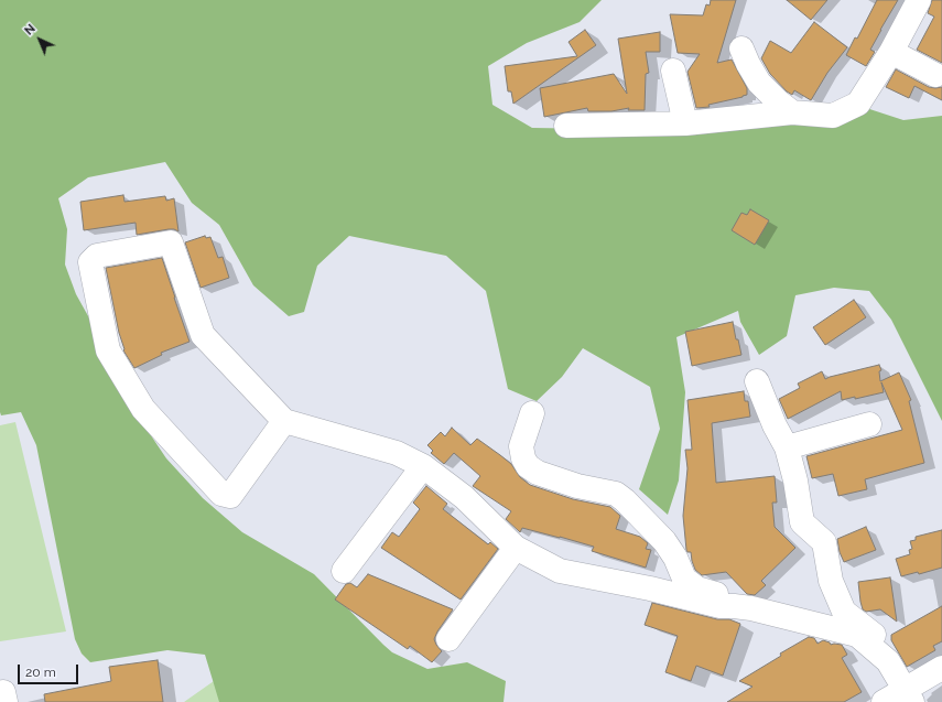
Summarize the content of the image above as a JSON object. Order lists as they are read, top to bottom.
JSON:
{
  "scale_bar": "20 m",
  "north": "top left"
}
